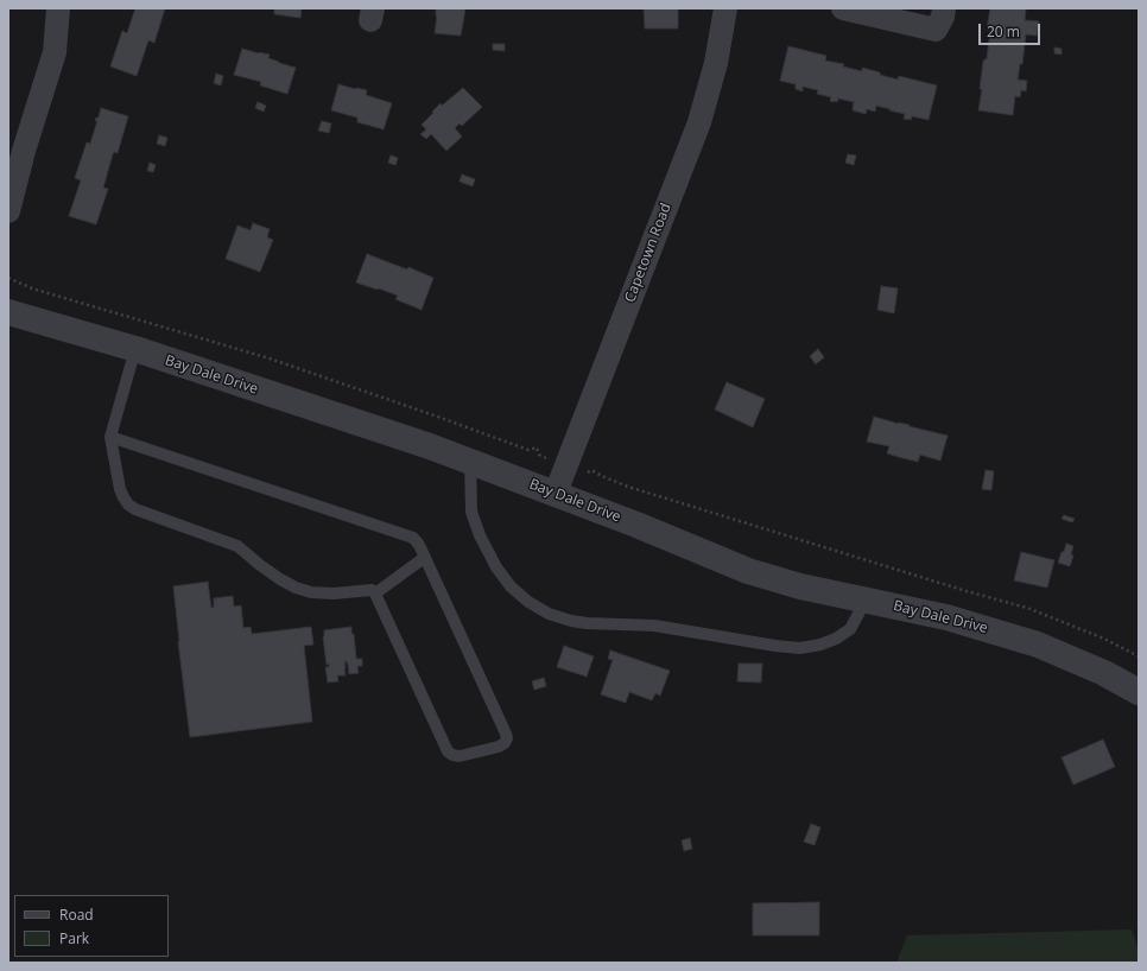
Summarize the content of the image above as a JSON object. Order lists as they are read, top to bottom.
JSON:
{
  "streets": {
    "street": ["Capetown Road", "Bay Dale Drive"]
  },
  "crossings": [
    ["Capetown Road", "Bay Dale Drive"]
  ],
  "legend": ["Road", "Park"],
  "scale_bar": "20 m"
}
